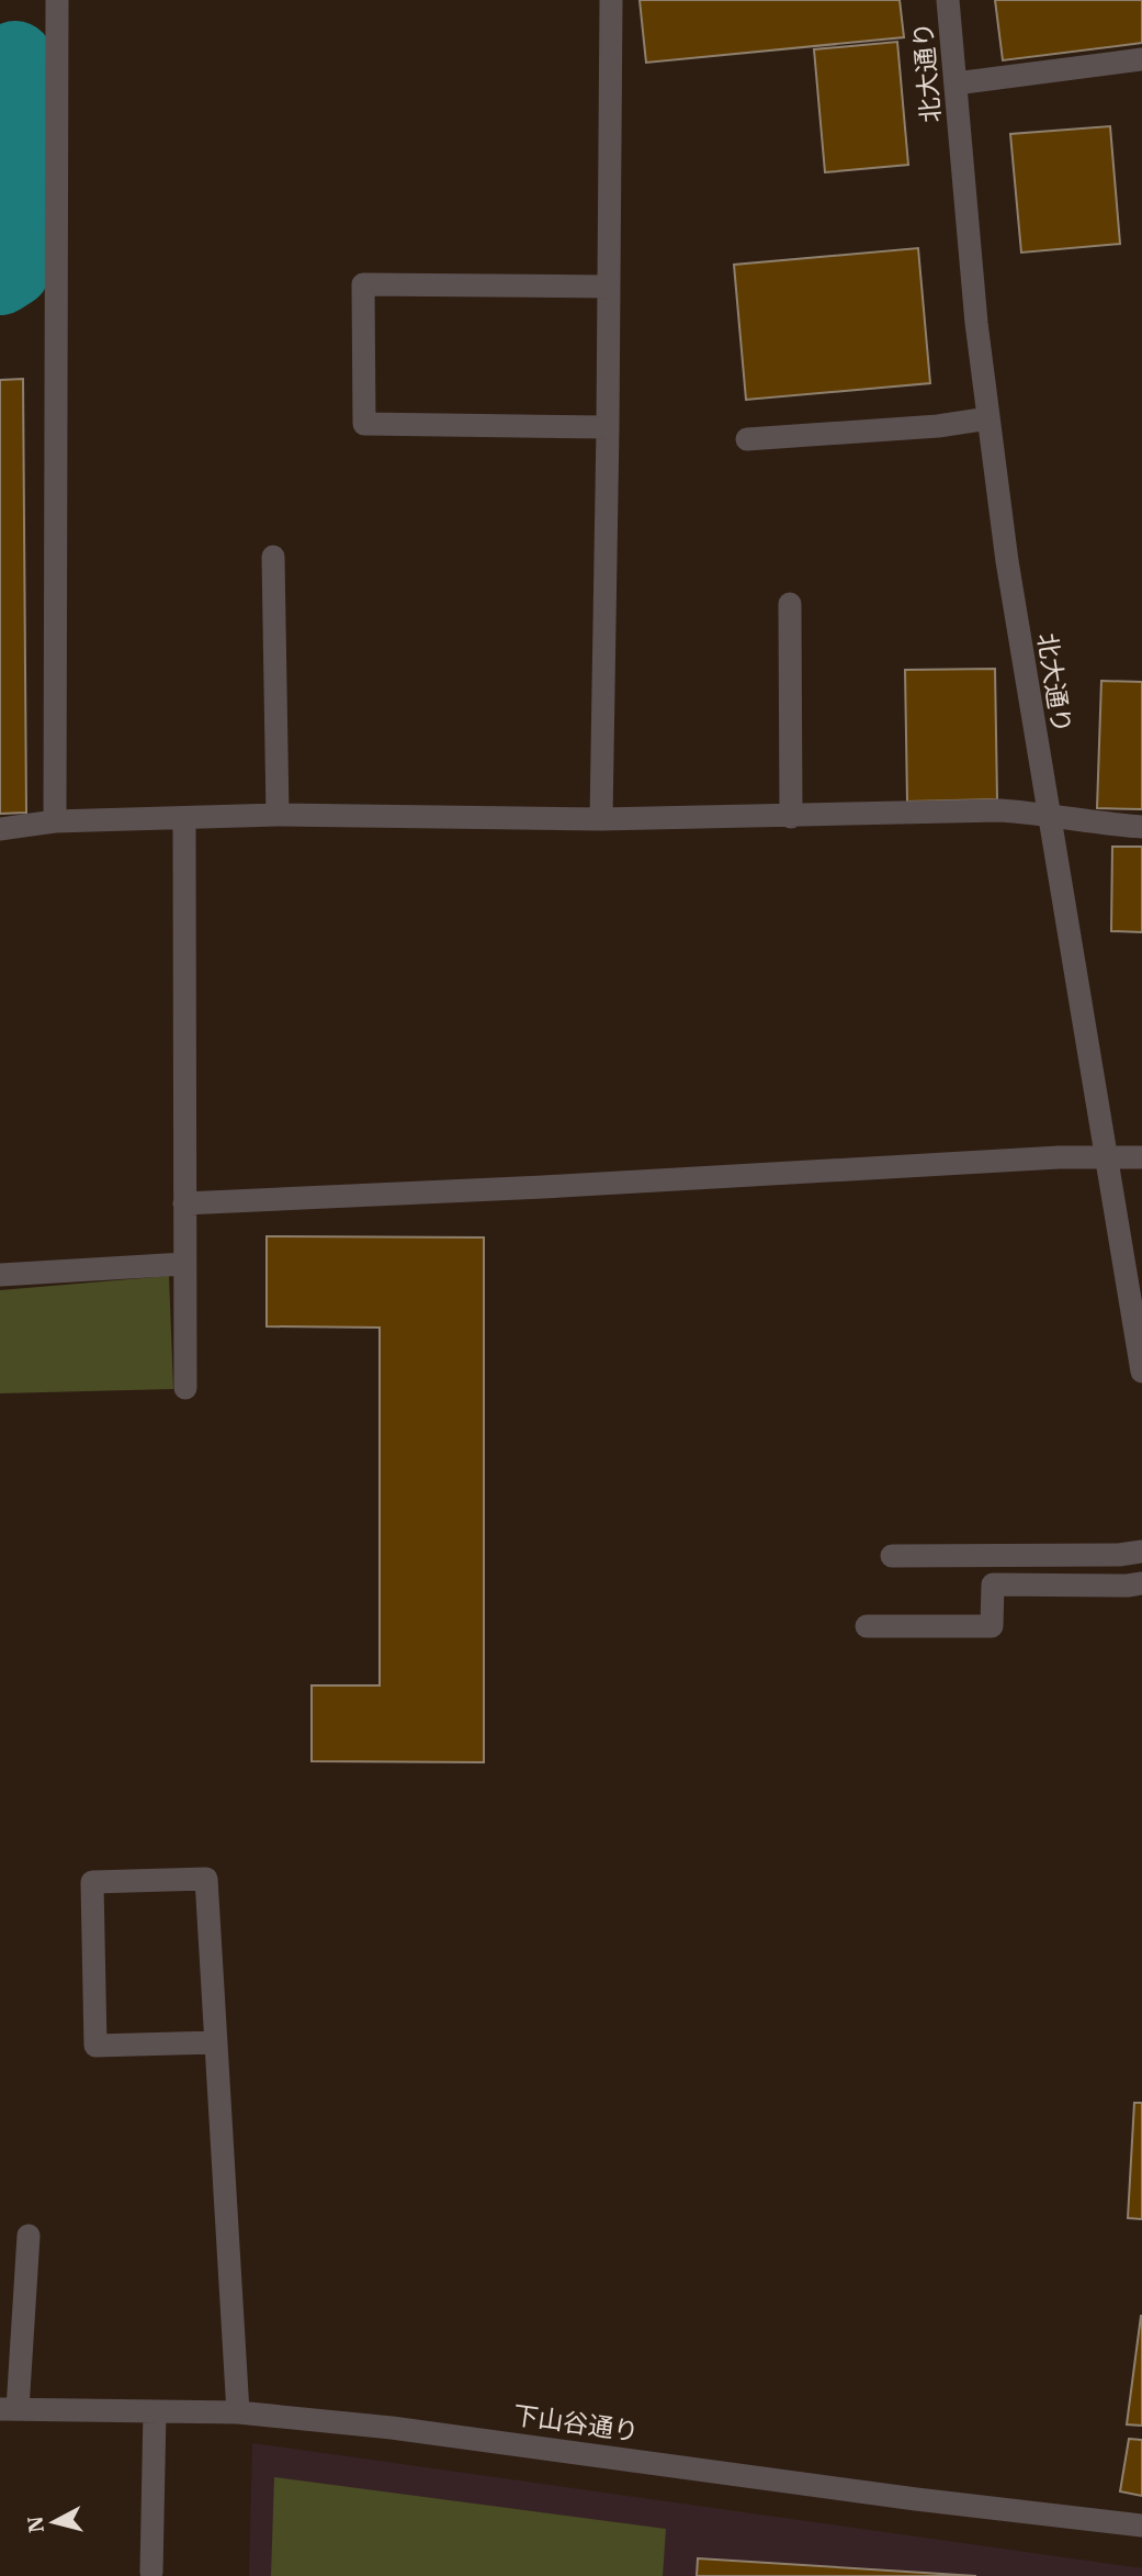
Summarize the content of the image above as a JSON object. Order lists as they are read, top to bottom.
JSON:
{
  "streets": {
    "street": ["北大通り", "下山谷通り"]
  },
  "north": "left"
}
